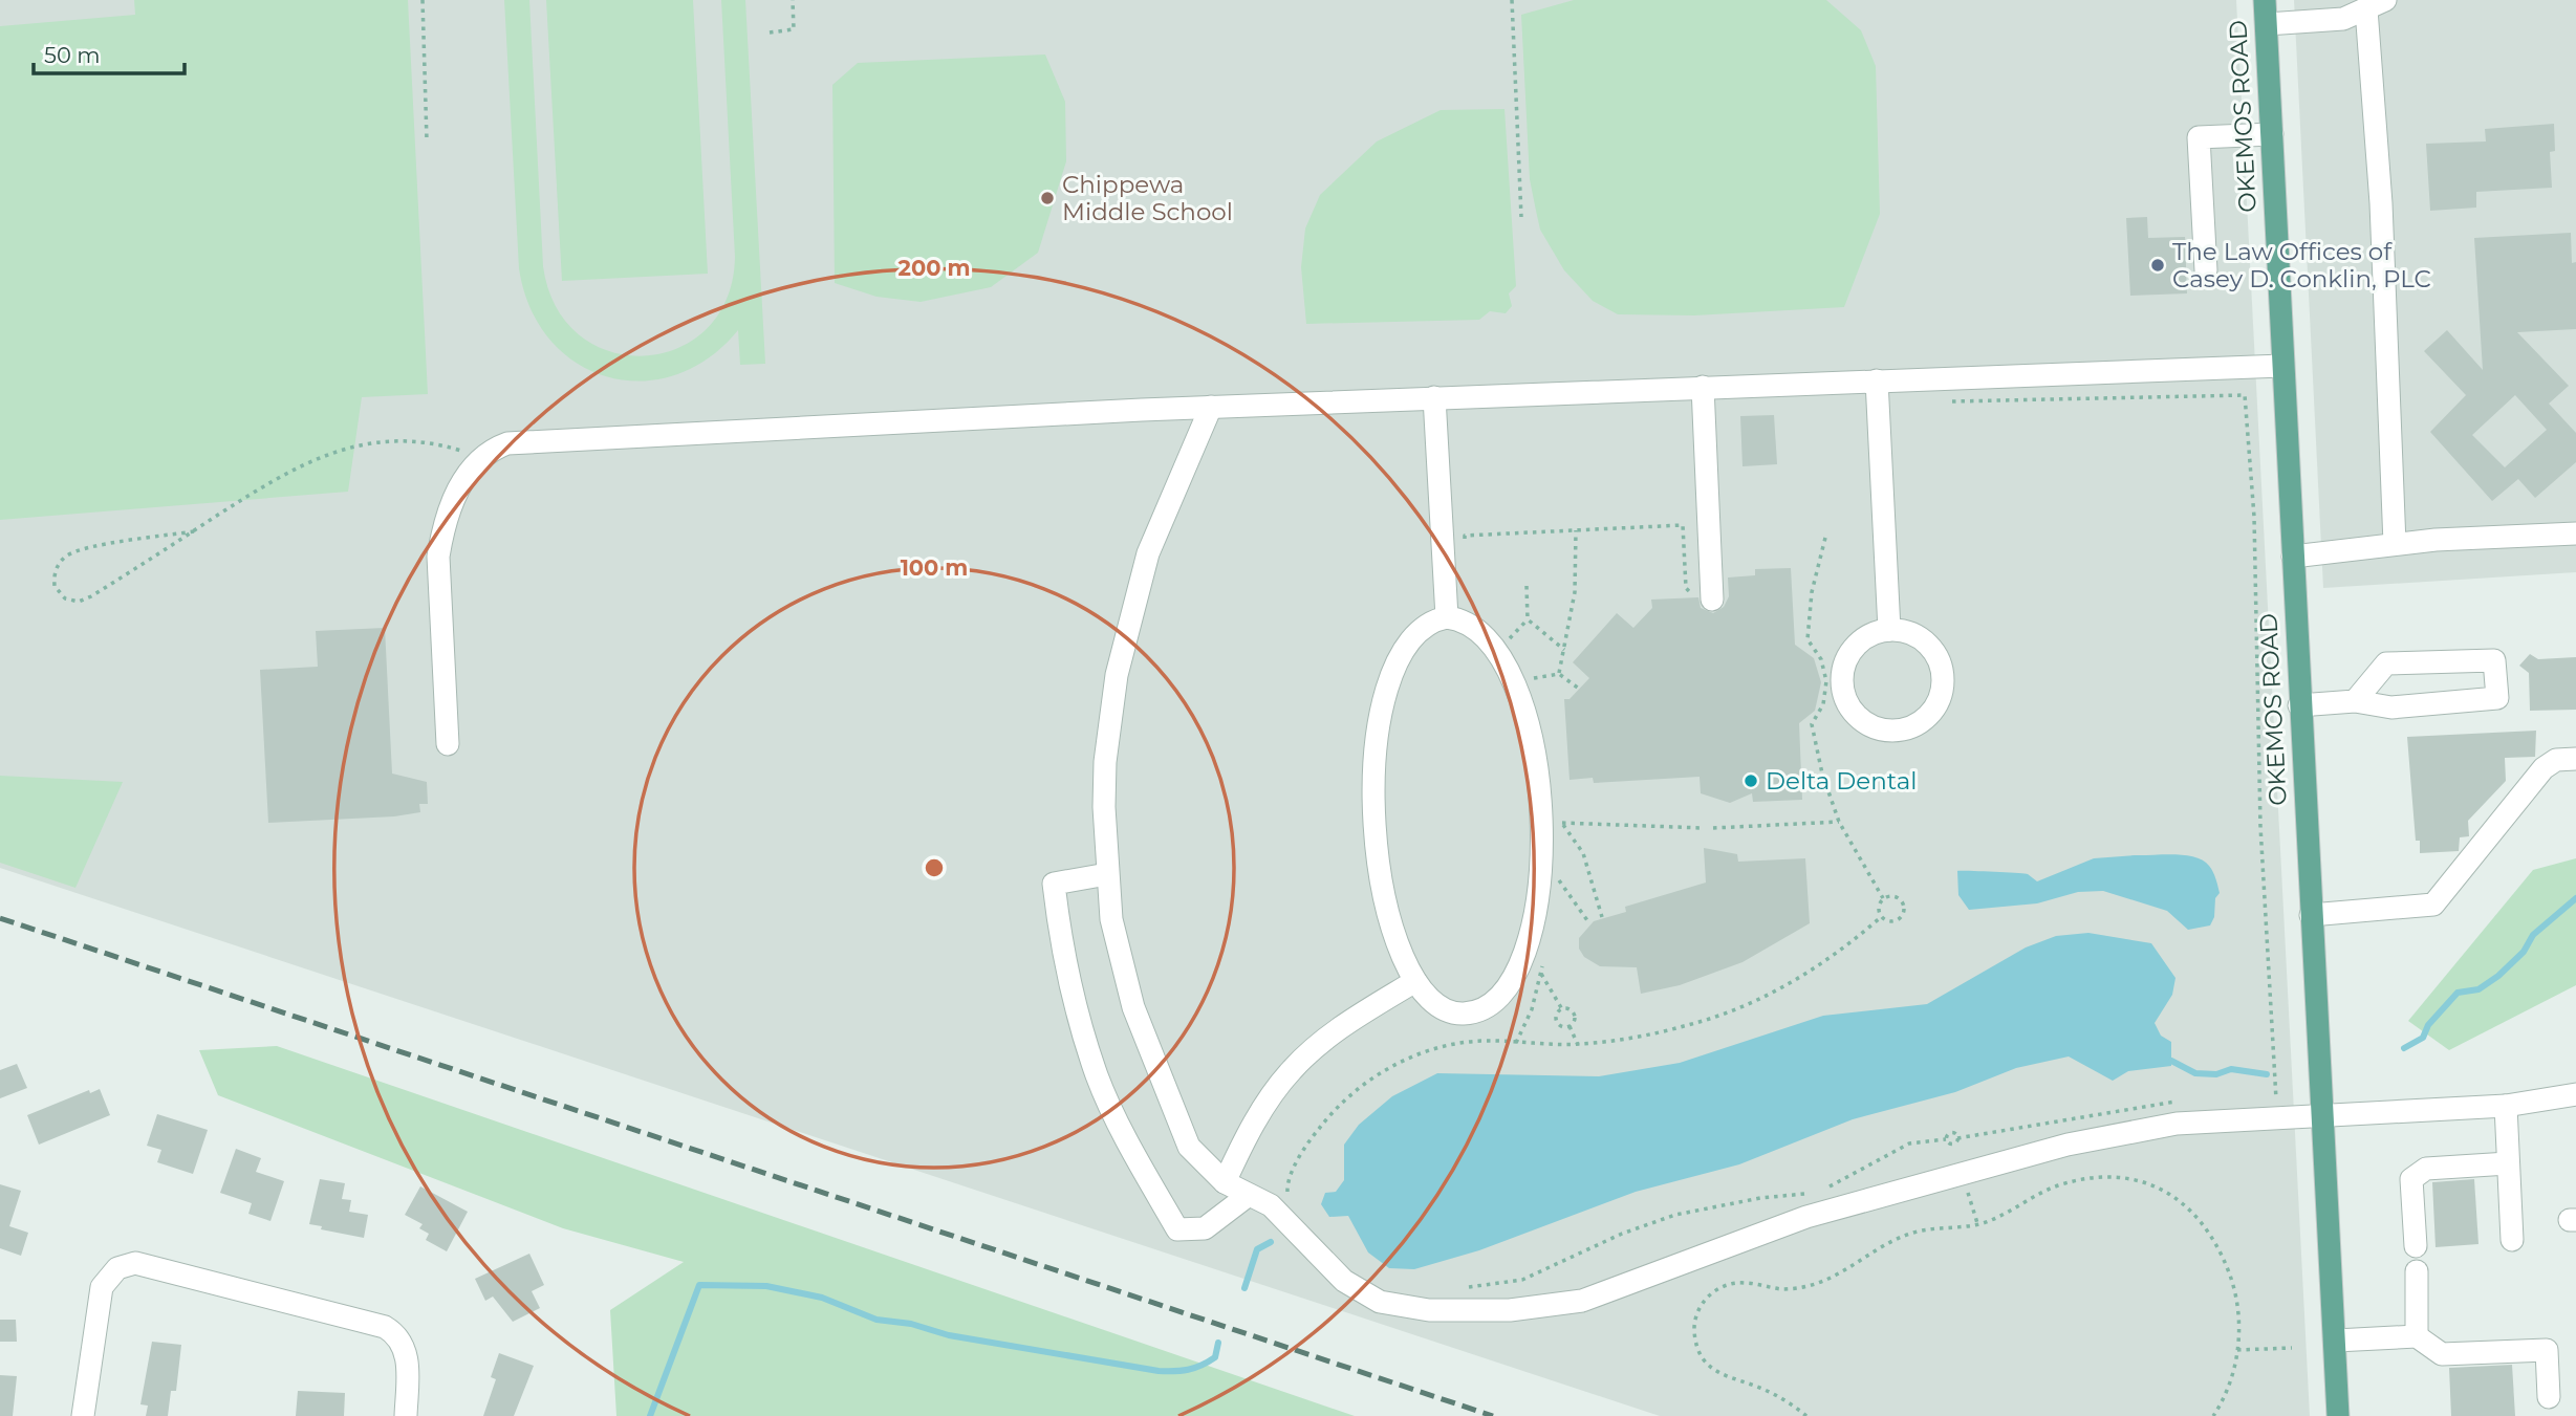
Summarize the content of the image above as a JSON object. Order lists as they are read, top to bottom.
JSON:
{
  "streets": {
    "main road": ["OKEMOS ROAD"]
  },
  "places": ["Chippewa Middle School", "The Law Offices of Casey D. Conklin, PLC", "Delta Dental"],
  "scale_bar": "50 m",
  "rings": ["200 m", "100 m"]
}
